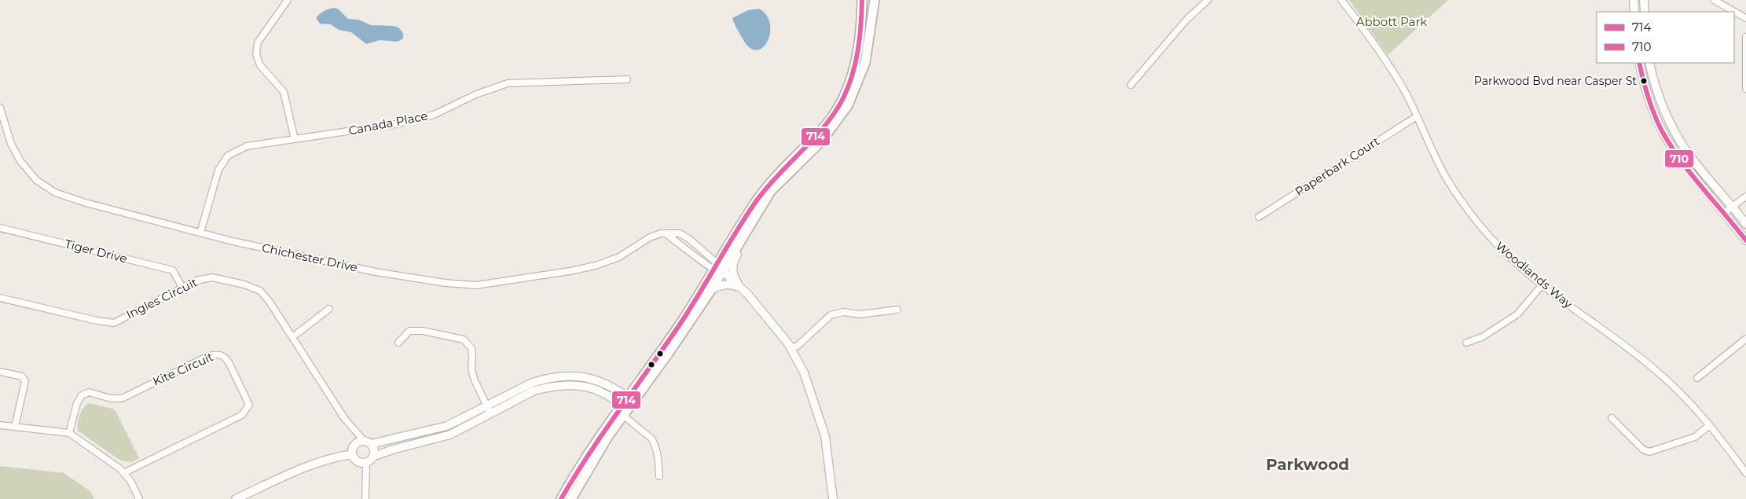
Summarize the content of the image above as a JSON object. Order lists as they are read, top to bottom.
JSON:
{
  "streets": {
    "street": [
      "Canada Place",
      "Paperbark Court",
      "Tiger Drive",
      "Chichester Drive",
      "Woodlands Way",
      "Ingles Circuit",
      "Kite Circuit"
    ]
  },
  "crossings": [
    ["Canada Place", "Chichester Drive"],
    ["Paperbark Court", "Woodlands Way"],
    ["Tiger Drive", "Ingles Circuit"]
  ],
  "districts": ["Parkwood"],
  "parks": ["Abbott Park"],
  "places": ["Parkwood Bvd near Casper St"],
  "lines": ["transit line 714", "transit line 710"],
  "legend": ["714", "710"]
}
